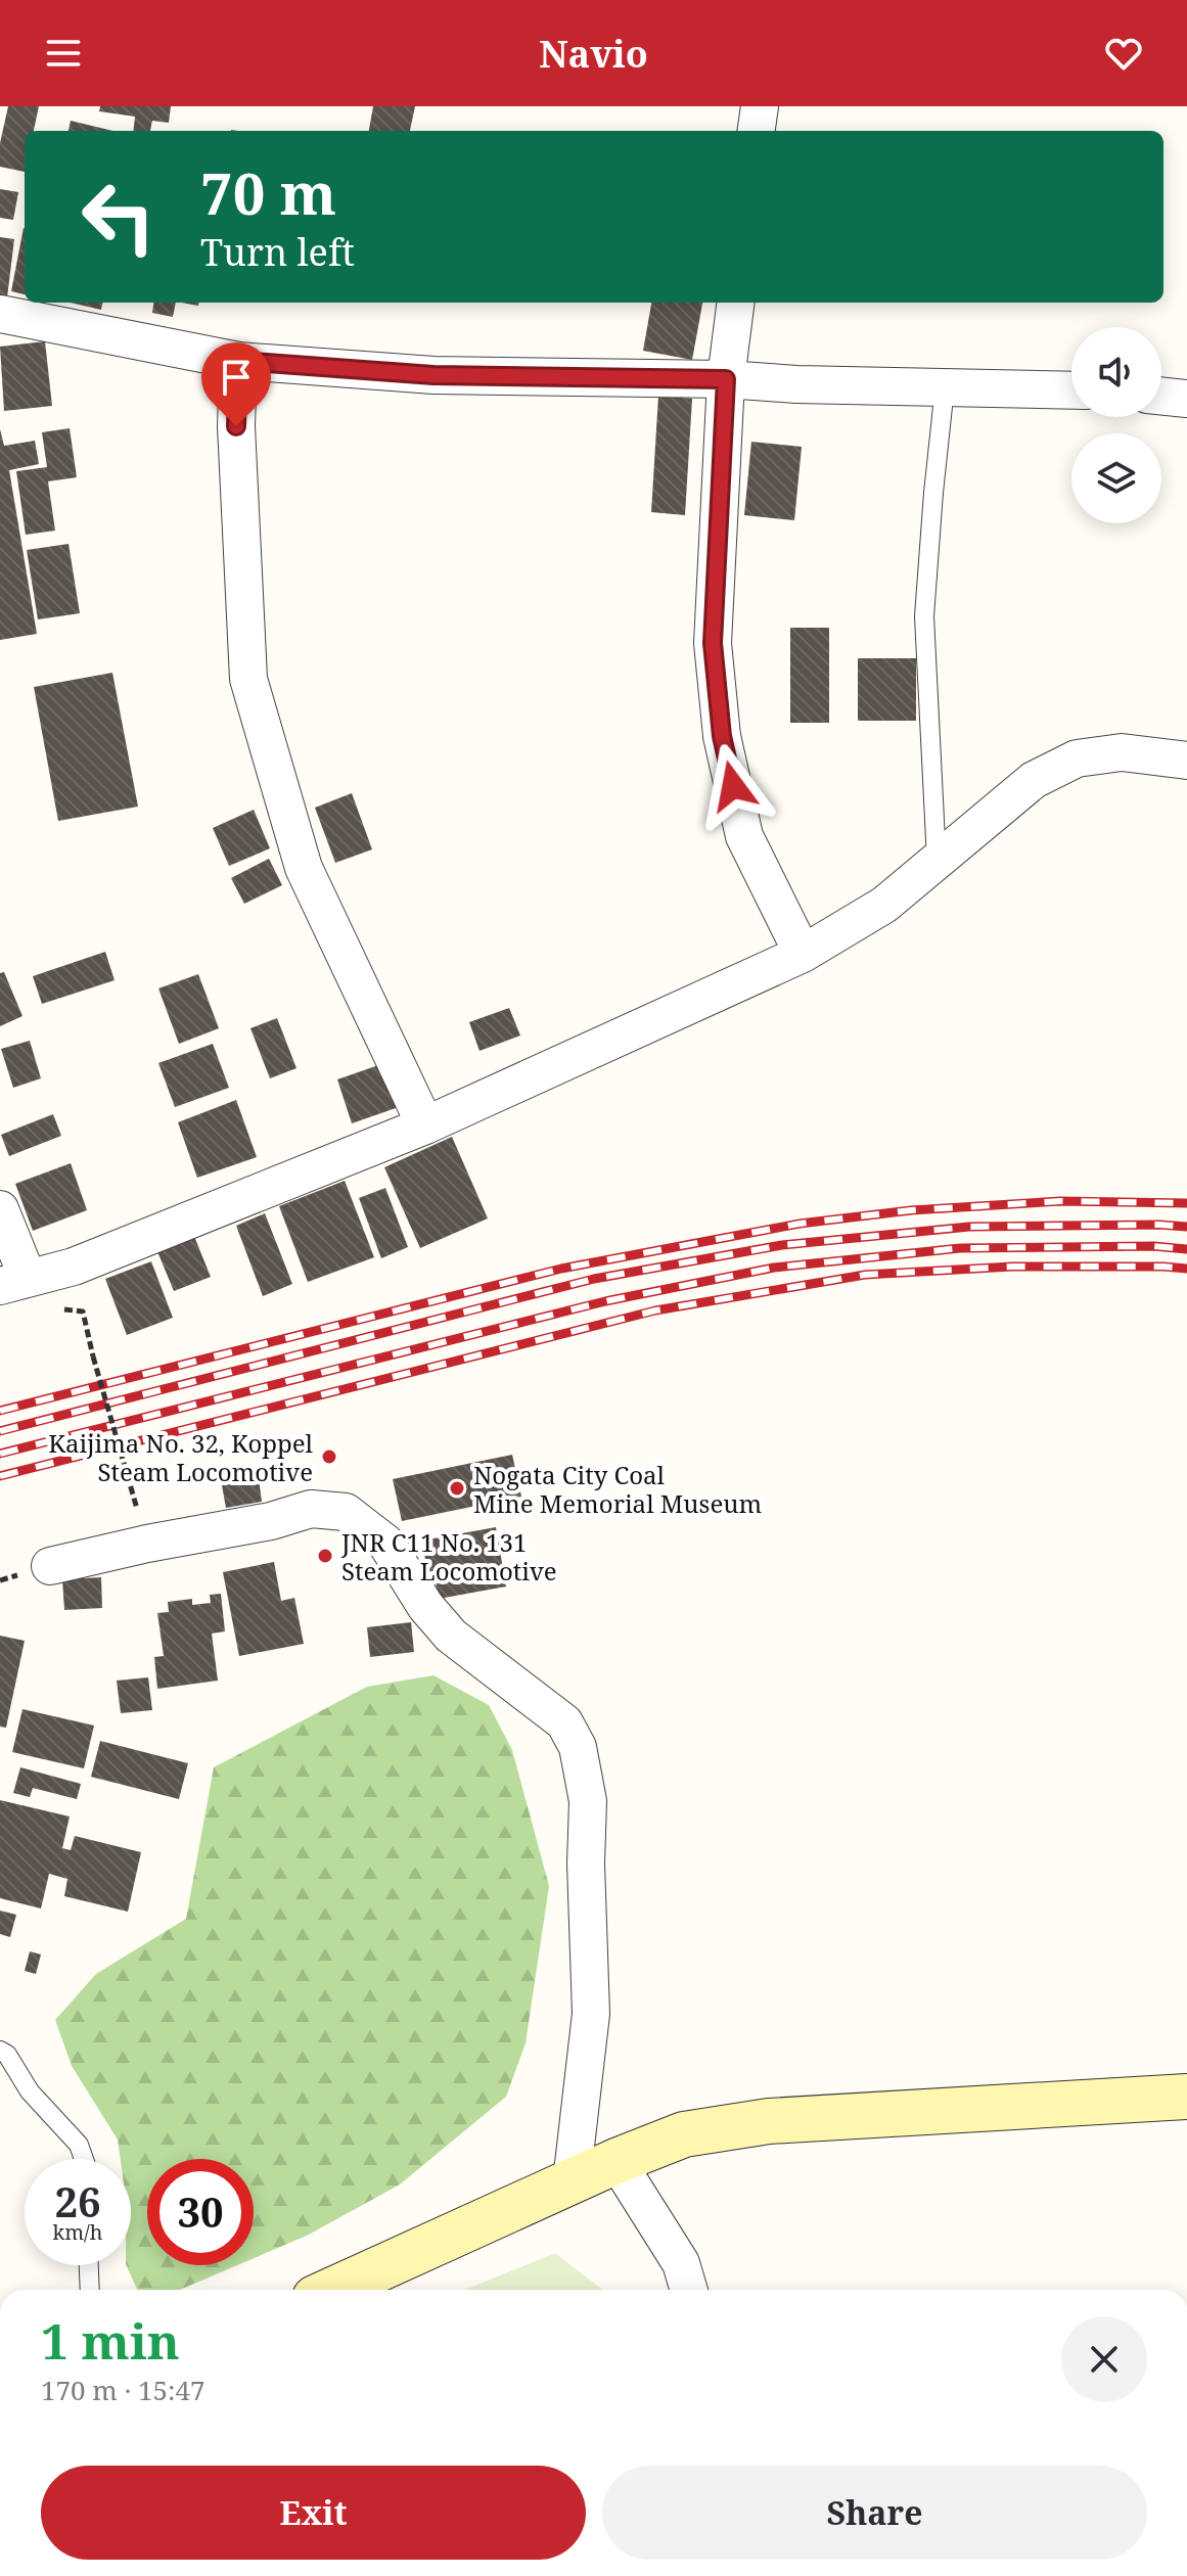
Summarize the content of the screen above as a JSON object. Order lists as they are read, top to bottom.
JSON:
{
  "places": ["Kaijima No. 32, Koppel Steam Locomotive", "Nogata City Coal Mine Memorial Museum", "JNR C11 No. 131 Steam Locomotive"],
  "page": {
    "header": "Navio",
    "turn": ["70 m", "Turn left"],
    "speed": "26 km/h",
    "limit": "30",
    "heading": ["1 min", "170 m · 15:47"],
    "buttons": ["Exit", "Share"]
  }
}
